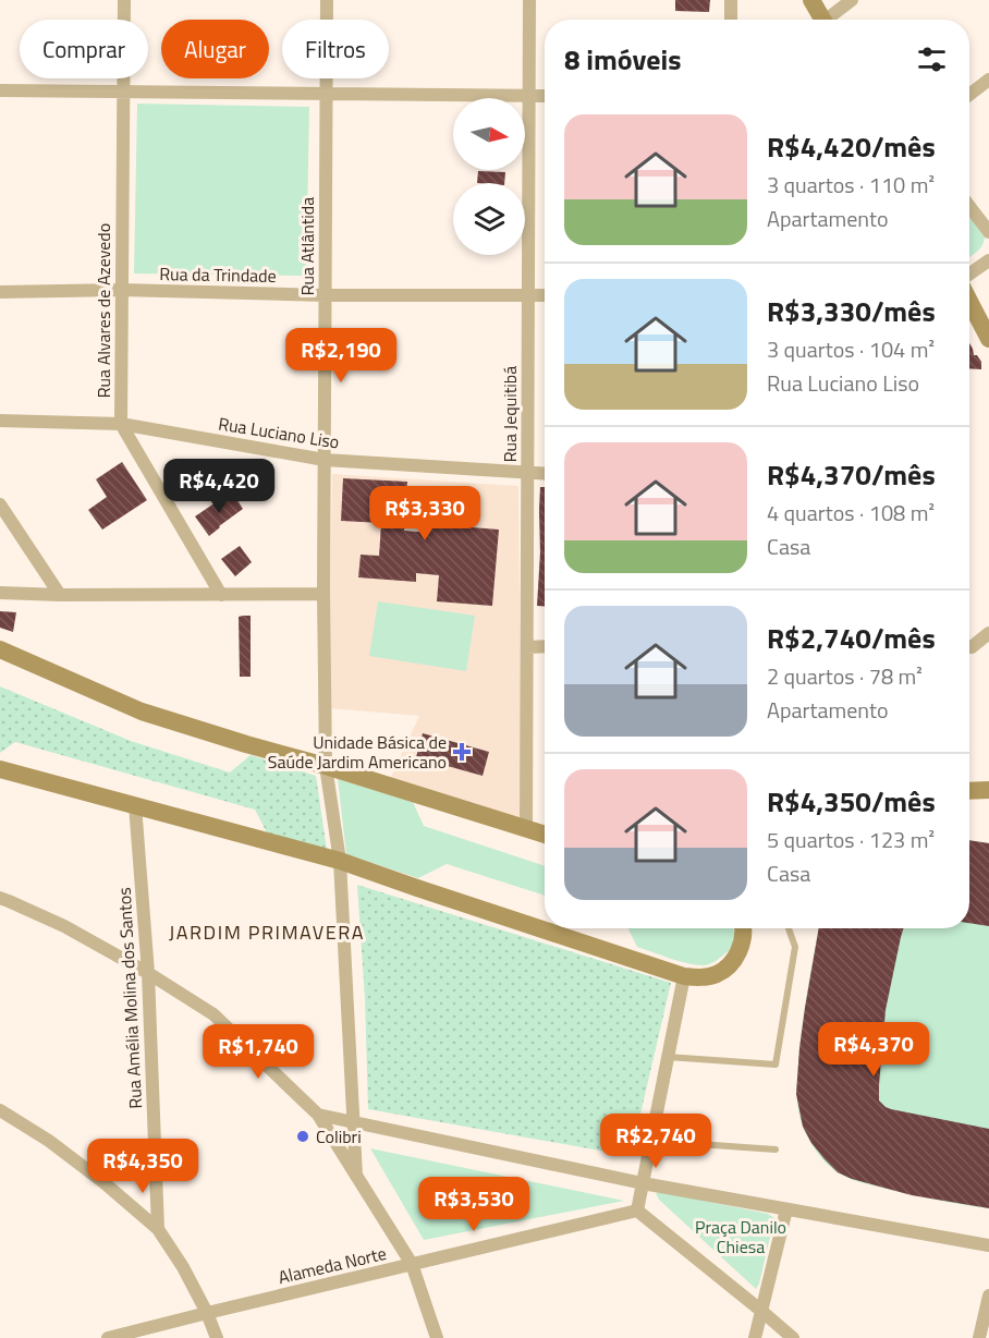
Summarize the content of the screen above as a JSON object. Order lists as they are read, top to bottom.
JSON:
{
  "streets": {
    "street": [
      "Rua Atlântida",
      "Rua da Trindade",
      "Rua Alvares de Azevedo",
      "Rua Jequitibá",
      "Rua Luciano Liso",
      "Rua Amélia Molina dos Santos",
      "Alameda Norte"
    ]
  },
  "crossings": [
    ["Rua Atlântida", "Rua da Trindade"],
    ["Rua Atlântida", "Rua Luciano Liso"],
    ["Rua da Trindade", "Rua Alvares de Azevedo"],
    ["Rua da Trindade", "Rua Jequitibá"],
    ["Rua Alvares de Azevedo", "Rua Luciano Liso"],
    ["Rua Jequitibá", "Rua Luciano Liso"]
  ],
  "districts": ["JARDIM PRIMAVERA"],
  "parks": ["Praça Danilo Chiesa"],
  "places": {
    "health": ["Unidade Básica de Saúde Jardim Americano"],
    "other": ["Colibri"]
  },
  "north": "right",
  "page": {
    "chip": ["Comprar", "Alugar", "Filtros"],
    "heading": "8 imóveis",
    "list": [
      {
        "name": "R$4,420/mês",
        "note": "3 quartos · 110 m² · Apartamento"
      },
      {
        "name": "R$3,330/mês",
        "note": "3 quartos · 104 m² · Rua Luciano Liso"
      },
      {
        "name": "R$4,370/mês",
        "note": "4 quartos · 108 m² · Casa"
      },
      {
        "name": "R$2,740/mês",
        "note": "2 quartos · 78 m² · Apartamento"
      },
      {
        "name": "R$4,350/mês",
        "note": "5 quartos · 123 m² · Casa"
      }
    ],
    "price": [
      "R$2,190",
      "R$4,420",
      "R$3,330",
      "R$4,370",
      "R$1,740",
      "R$2,740",
      "R$4,350",
      "R$3,530"
    ]
  }
}
